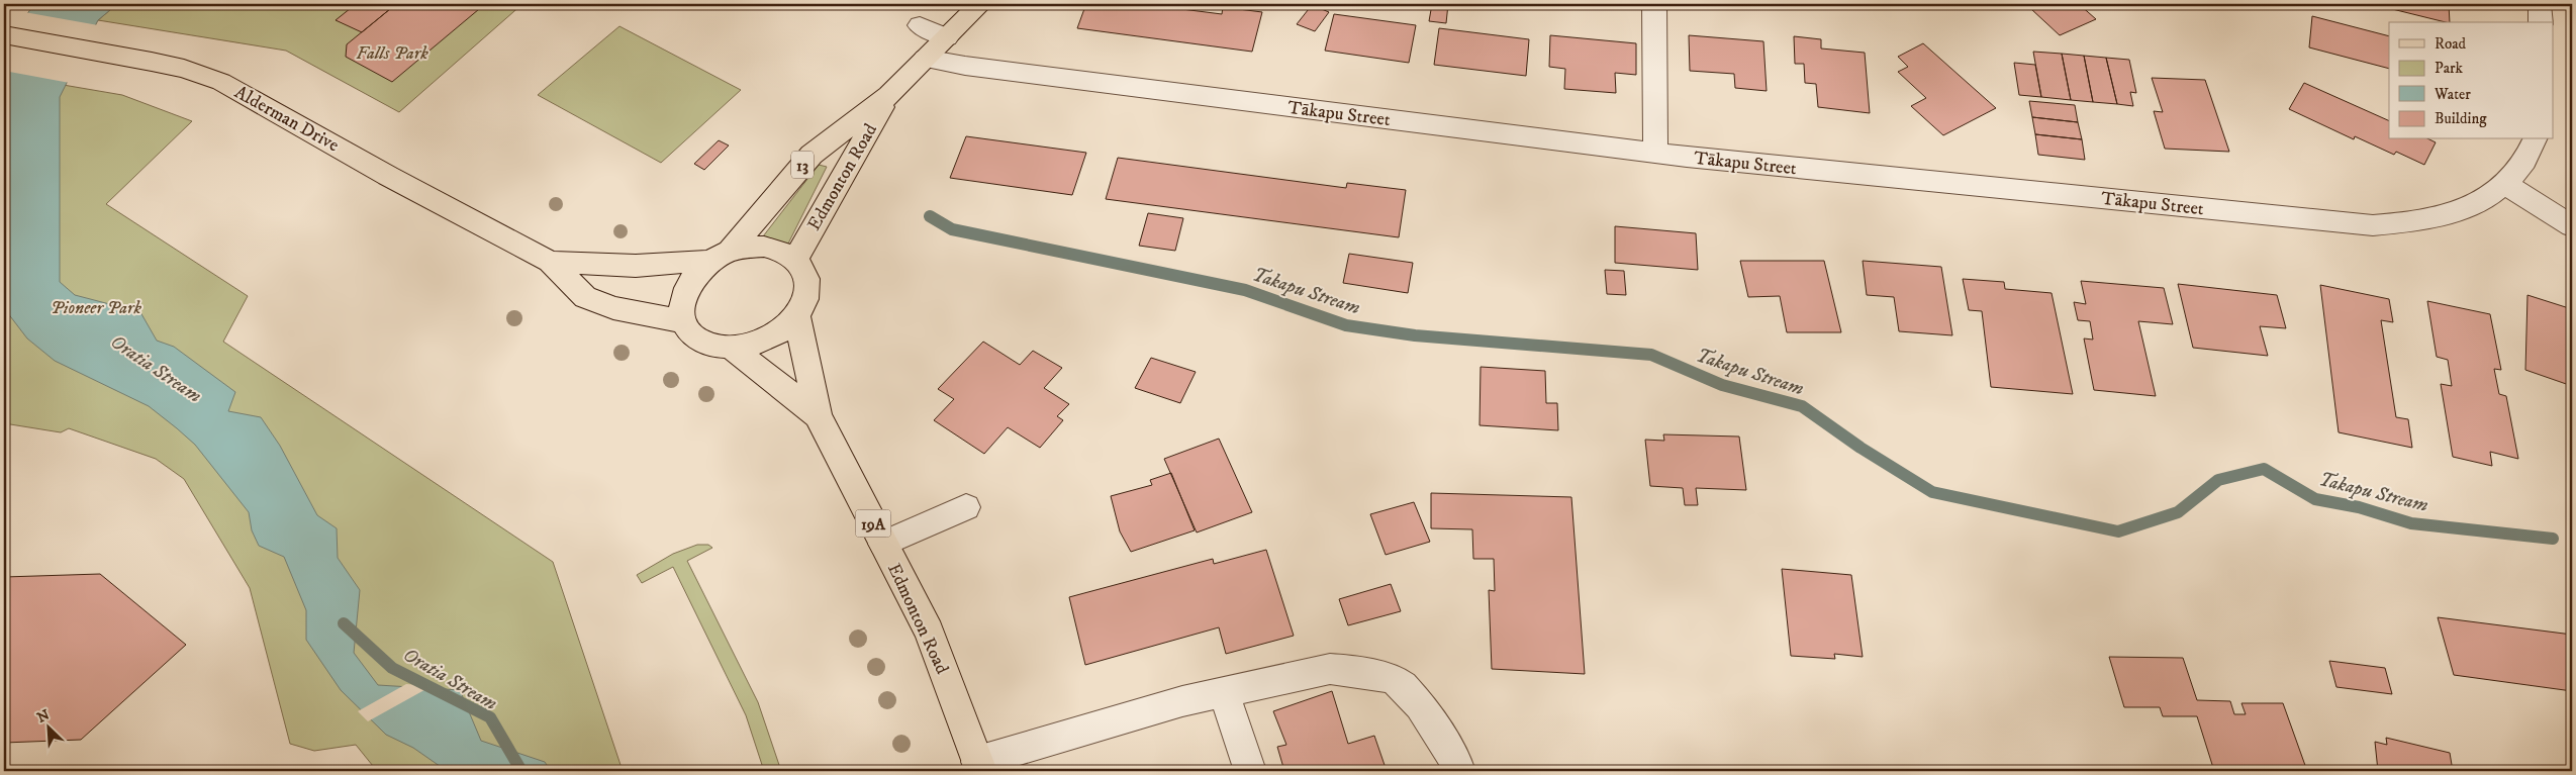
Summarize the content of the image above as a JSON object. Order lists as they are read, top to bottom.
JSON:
{
  "streets": {
    "main road": [
      "Alderman Drive",
      "13",
      "Edmonton Road",
      "19A"
    ],
    "street": ["Tākapu Street"]
  },
  "crossings": [
    ["Tākapu Street", "Edmonton Road"],
    ["Alderman Drive", "Edmonton Road"]
  ],
  "water": ["Takapu Stream", "Oratia Stream"],
  "parks": ["Falls Park", "Pioneer Park"],
  "legend": [
    "Road",
    "Park",
    "Water",
    "Building"
  ],
  "north": "top left"
}
